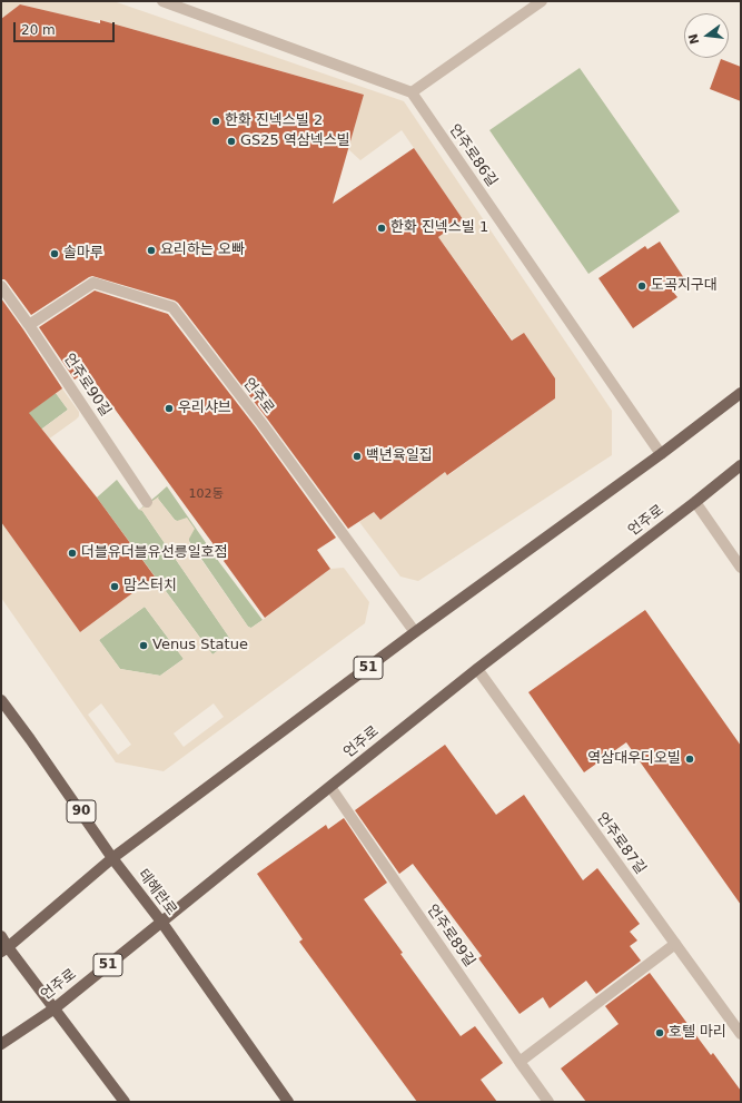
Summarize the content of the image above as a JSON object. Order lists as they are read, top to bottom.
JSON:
{
  "streets": {
    "main road": [
      "언주로",
      "51",
      "90",
      "테헤란로"
    ],
    "street": [
      "언주로86길",
      "언주로90길",
      "언주로87길",
      "언주로89길"
    ]
  },
  "crossings": [
    ["언주로86길", "51"],
    ["언주로90길", "언주로"],
    ["언주로", "51"],
    ["언주로", "언주로87길"],
    ["언주로", "테헤란로"],
    ["언주로", "언주로89길"],
    ["51", "테헤란로"]
  ],
  "places": [
    "한화 진넥스빌 2",
    "GS25 역삼넥스빌",
    "한화 진넥스빌 1",
    "요리하는 오빠",
    "솔마루",
    "도곡지구대",
    "우리샤브",
    "백년육일집",
    "더블유더블유선릉일호점",
    "맘스터치",
    "Venus Statue",
    "역삼대우디오빌",
    "호텔 마리"
  ],
  "house_numbers": ["102동"],
  "scale_bar": "20 m",
  "north": "left"
}
